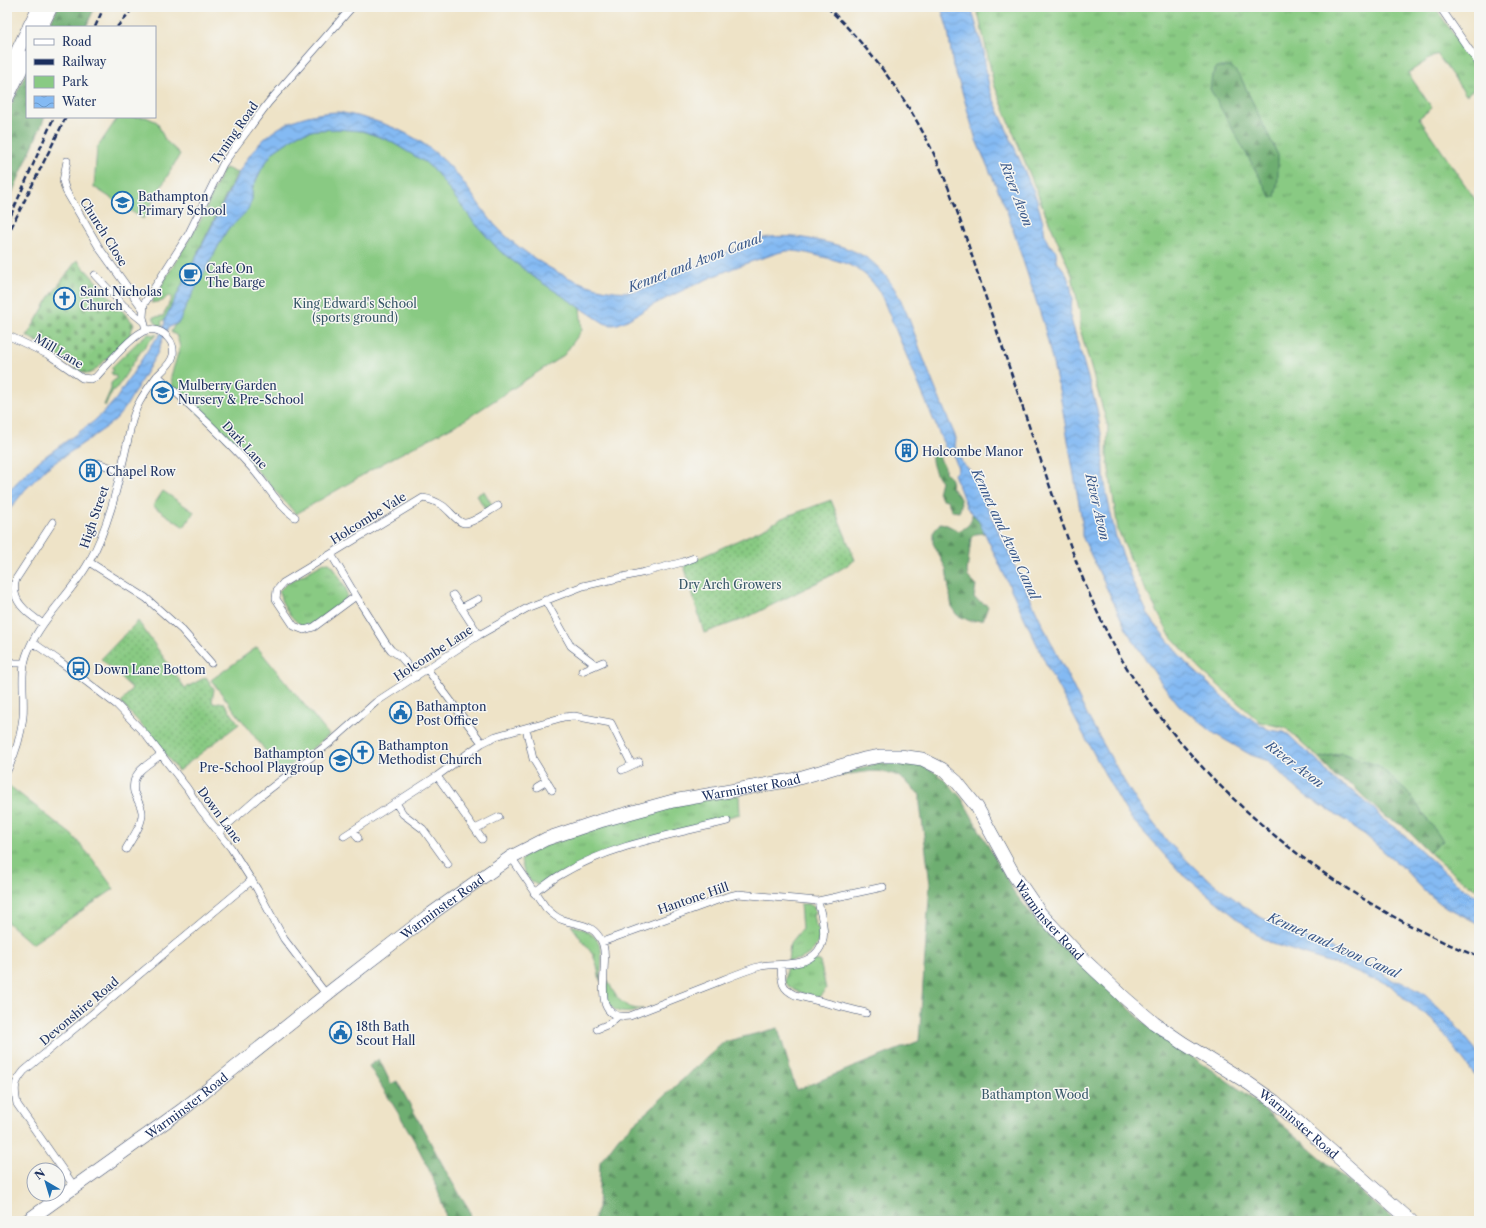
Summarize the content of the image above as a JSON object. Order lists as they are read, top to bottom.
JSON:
{
  "streets": {
    "highway": ["Warminster Road"],
    "street": [
      "Tyning Road",
      "Church Close",
      "Mill Lane",
      "Dark Lane",
      "High Street",
      "Holcombe Vale",
      "Holcombe Lane",
      "Down Lane",
      "Hantone Hill",
      "Devonshire Road"
    ]
  },
  "crossings": [
    ["Tyning Road", "Church Close"],
    ["Mill Lane", "High Street"],
    ["Dark Lane", "High Street"],
    ["High Street", "Down Lane"],
    ["Holcombe Vale", "Holcombe Lane"],
    ["Holcombe Lane", "Down Lane"],
    ["Warminster Road", "Down Lane"],
    ["Warminster Road", "Devonshire Road"],
    ["Down Lane", "Devonshire Road"]
  ],
  "water": ["River Avon", "Kennet and Avon Canal"],
  "parks": ["King Edward's School (sports ground)", "Dry Arch Growers", "Bathampton Wood"],
  "places": {
    "school or university": ["Bathampton Primary School", "Mulberry Garden Nursery & Pre-School", "Bathampton Pre-School Playgroup"],
    "cafe": ["Cafe On The Barge"],
    "church": ["Saint Nicholas Church", "Bathampton Methodist Church"],
    "building": ["Holcombe Manor", "Chapel Row"],
    "bus stop": ["Down Lane Bottom"],
    "public building": ["Bathampton Post Office", "18th Bath Scout Hall"]
  },
  "legend": [
    "Road",
    "Railway",
    "Park",
    "Water"
  ],
  "north": "top left"
}
